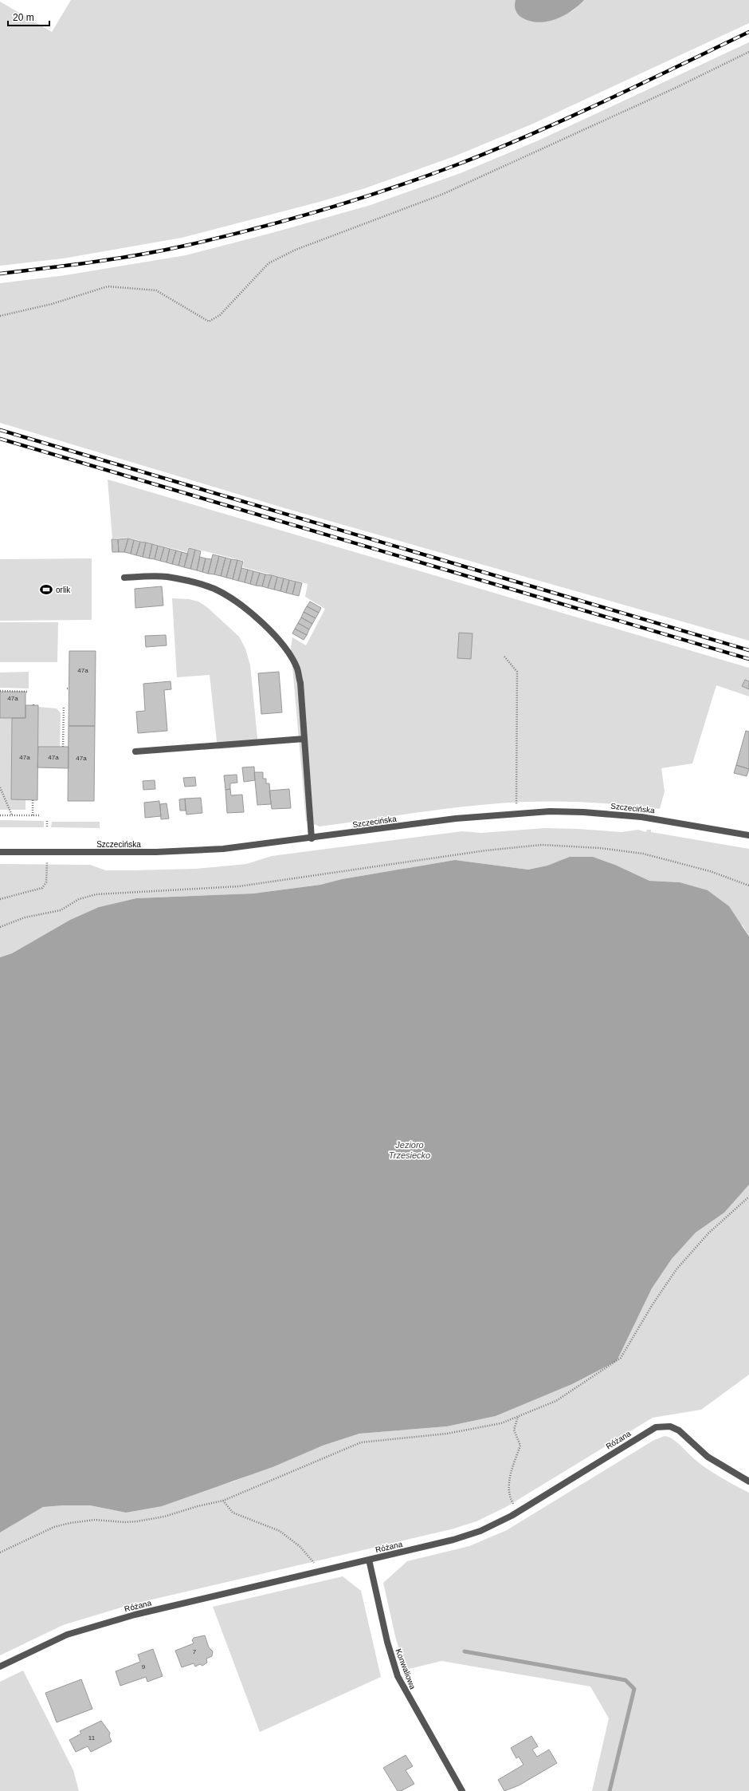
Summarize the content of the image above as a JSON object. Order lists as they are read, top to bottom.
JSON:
{
  "streets": {
    "street": ["Szczecińska", "Różana", "Konwaliowa"]
  },
  "crossings": [
    ["Różana", "Konwaliowa"]
  ],
  "water": ["Jezioro Trzesiecko"],
  "places": {
    "sports": ["orlik"]
  },
  "house_numbers": [
    "47a",
    "47a",
    "47a",
    "47a",
    "47a",
    "7",
    "9",
    "11"
  ],
  "scale_bar": "20 m"
}
